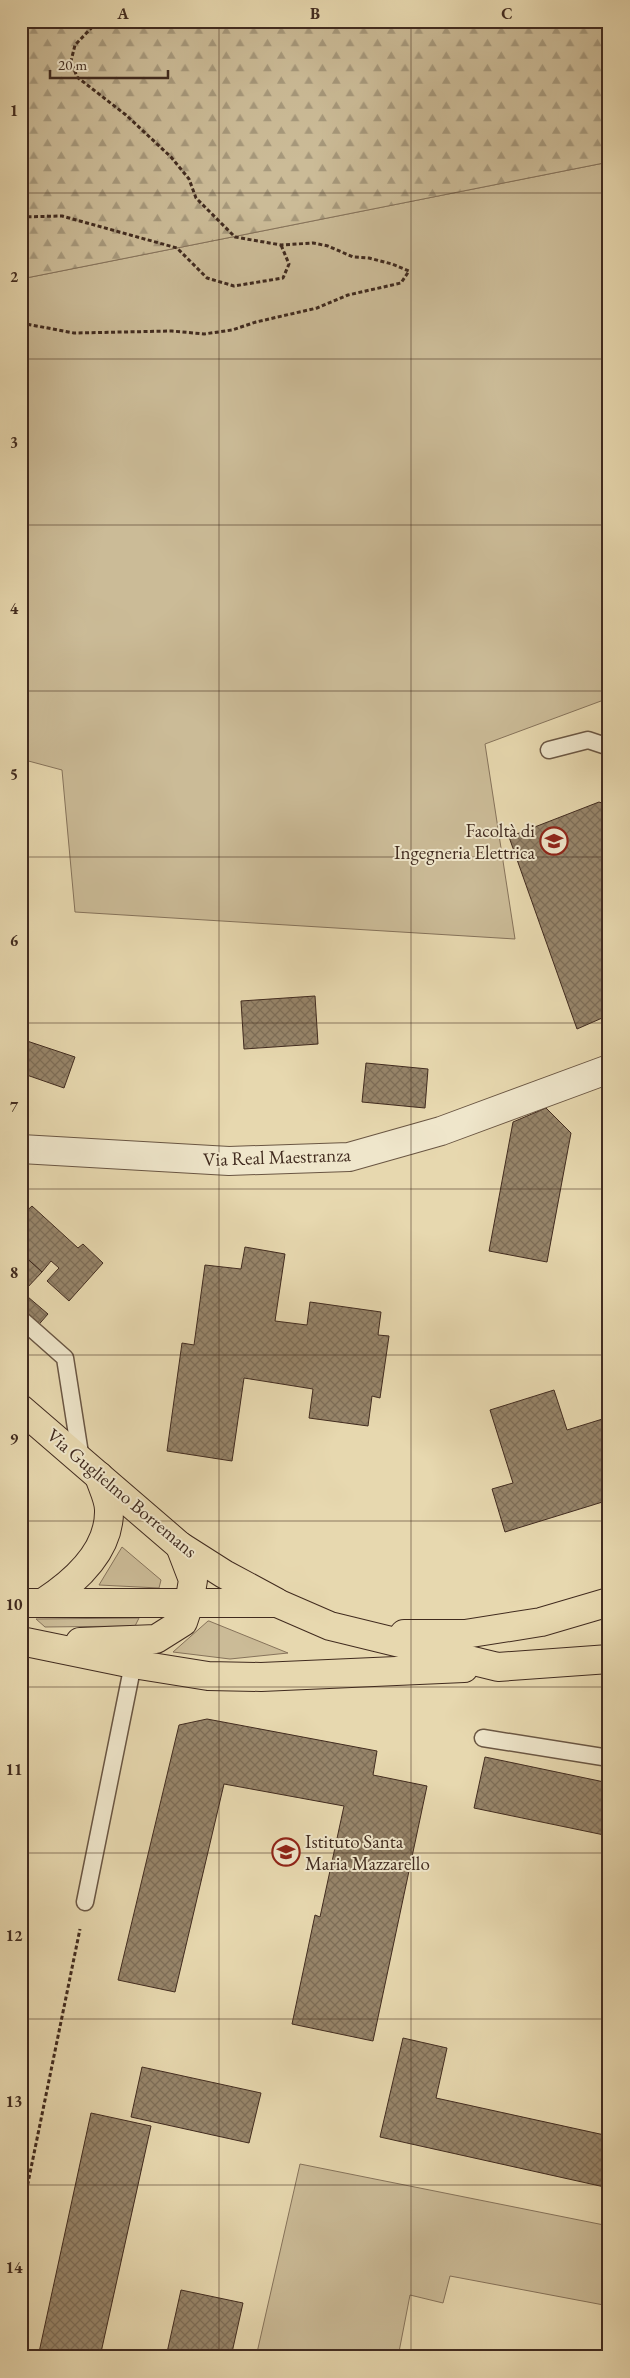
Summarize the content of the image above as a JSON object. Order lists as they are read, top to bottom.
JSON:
{
  "streets": {
    "main road": ["Via Guglielmo Borremans"],
    "street": ["Via Real Maestranza"]
  },
  "places": {
    "school or university": ["Facoltà di Ingegneria Elettrica", "Istituto Santa Maria Mazzarello"]
  },
  "scale_bar": "20 m",
  "grid": {
    "columns": ["A", "B", "C"],
    "rows": [
      "1",
      "2",
      "3",
      "4",
      "5",
      "6",
      "7",
      "8",
      "9",
      "10",
      "11",
      "12",
      "13",
      "14"
    ]
  }
}
